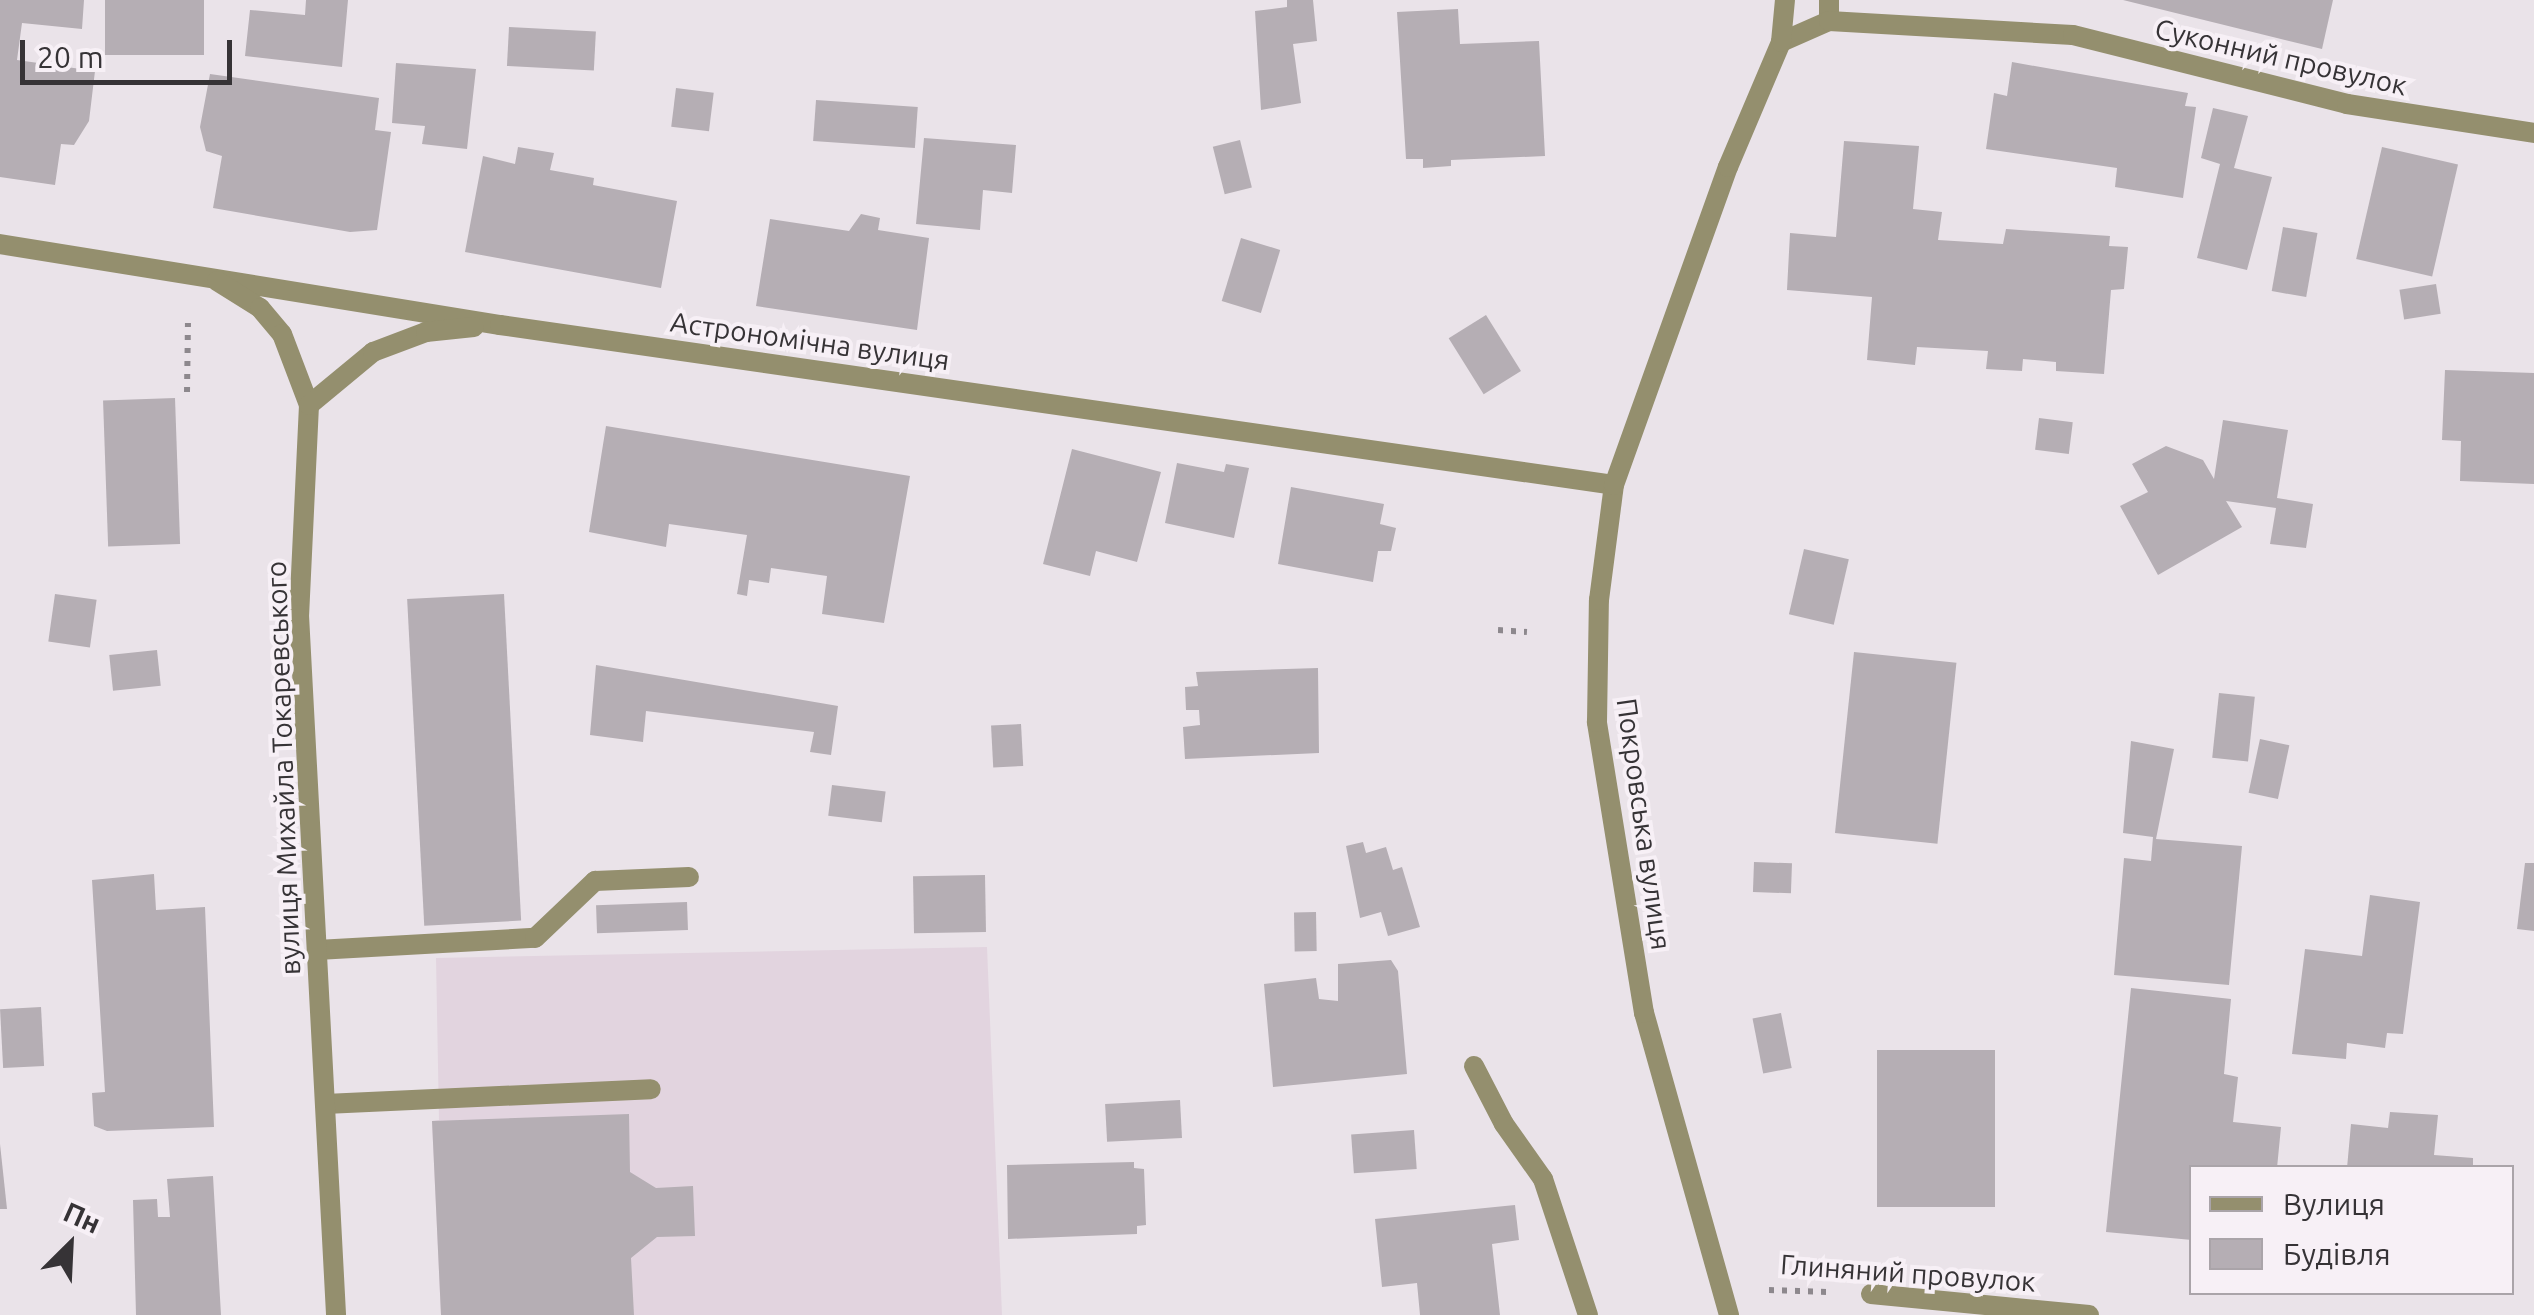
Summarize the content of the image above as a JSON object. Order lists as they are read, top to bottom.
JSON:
{
  "streets": {
    "street": [
      "Суконний провулок",
      "Астрономічна вулиця",
      "вулиця Михайла Токаревського",
      "Покровська вулиця",
      "Глиняний провулок"
    ]
  },
  "crossings": [
    ["Суконний провулок", "Покровська вулиця"],
    ["Астрономічна вулиця", "вулиця Михайла Токаревського"],
    ["Астрономічна вулиця", "Покровська вулиця"],
    ["Покровська вулиця", "Глиняний провулок"]
  ],
  "legend": ["Вулиця", "Будівля"],
  "scale_bar": "20 m",
  "north": "top right"
}
